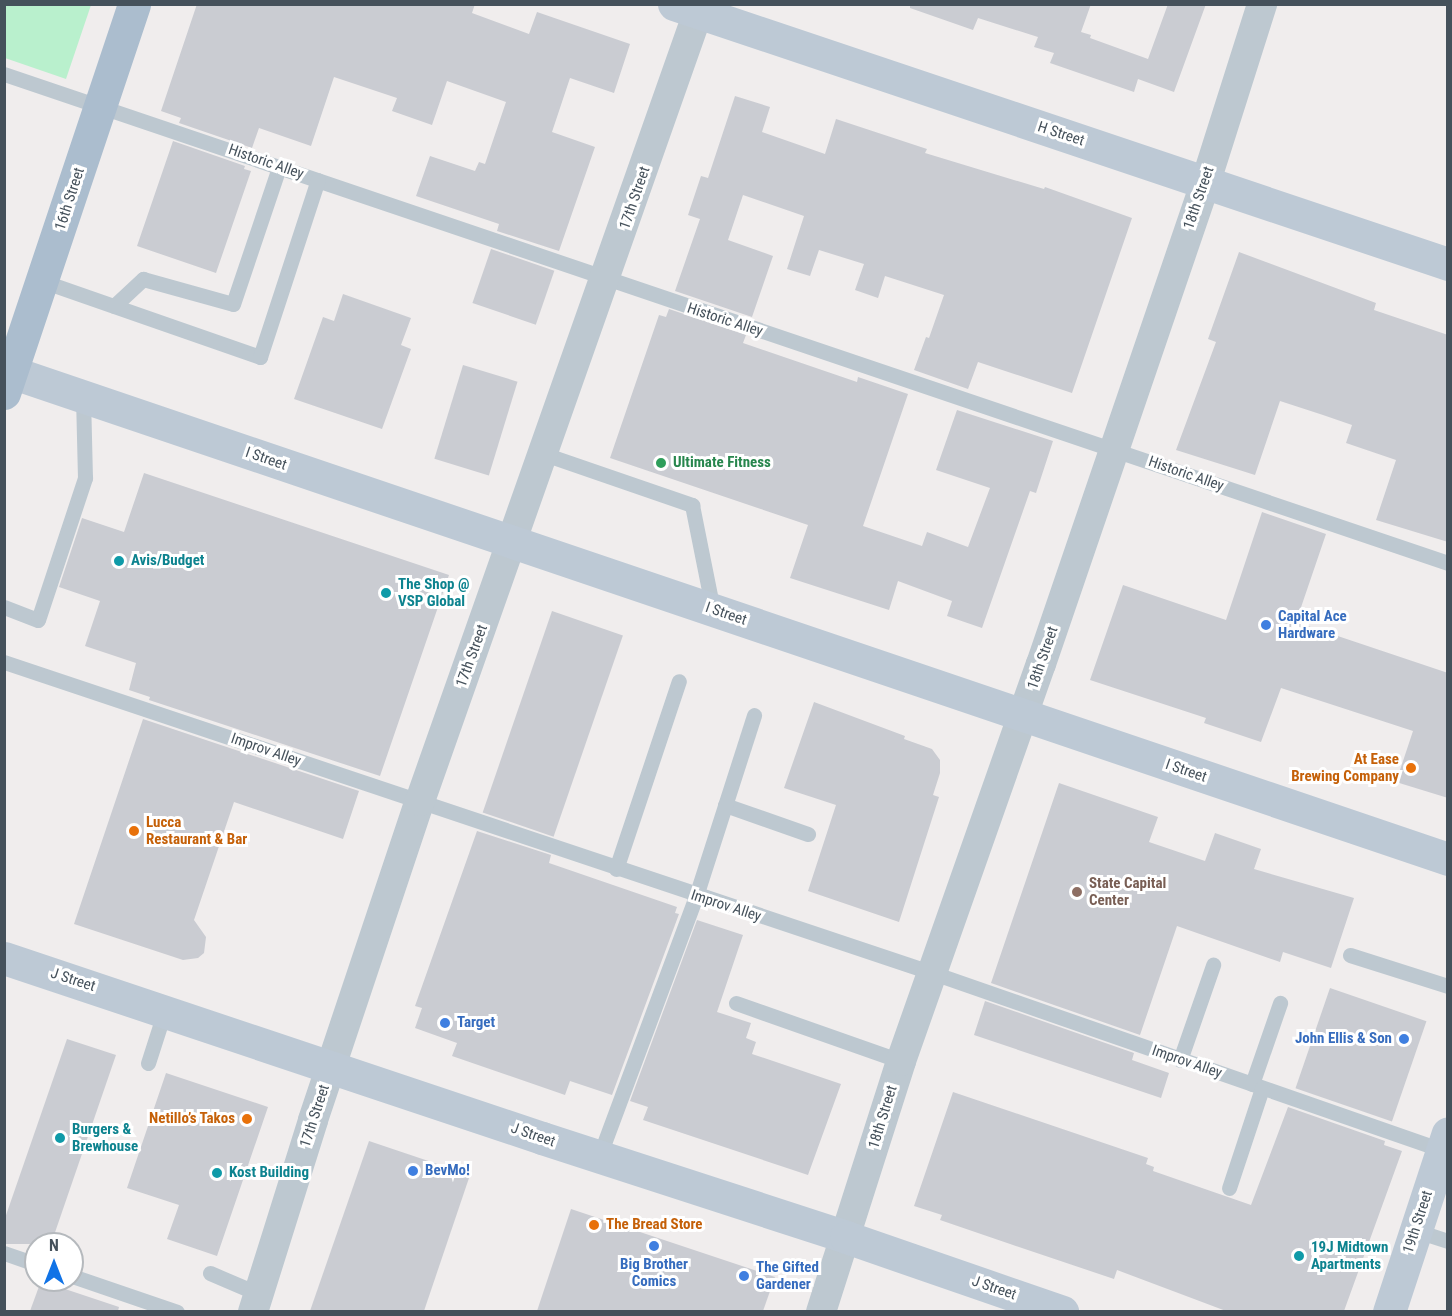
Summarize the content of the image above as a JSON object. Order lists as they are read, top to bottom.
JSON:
{
  "streets": {
    "main road": [
      "H Street",
      "16th Street",
      "I Street",
      "J Street",
      "19th Street"
    ],
    "street": ["17th Street", "18th Street"],
    "lane": ["Historic Alley", "Improv Alley"]
  },
  "crossings": [
    ["H Street", "17th Street"],
    ["H Street", "18th Street"],
    ["Historic Alley", "17th Street"],
    ["Historic Alley", "18th Street"],
    ["Historic Alley", "16th Street"],
    ["17th Street", "I Street"],
    ["17th Street", "Improv Alley"],
    ["17th Street", "J Street"],
    ["18th Street", "I Street"],
    ["18th Street", "Improv Alley"],
    ["18th Street", "J Street"],
    ["16th Street", "I Street"],
    ["Improv Alley", "19th Street"]
  ],
  "places": [
    "Ultimate Fitness",
    "Avis/Budget",
    "The Shop @ VSP Global",
    "Capital Ace Hardware",
    "At Ease Brewing Company",
    "Lucca Restaurant & Bar",
    "State Capital Center",
    "Target",
    "John Ellis & Son",
    "Netillo’s Takos",
    "Burgers & Brewhouse",
    "BevMo!",
    "Kost Building",
    "The Bread Store",
    "Big Brother Comics",
    "19J Midtown Apartments",
    "The Gifted Gardener"
  ],
  "north": "top"
}
